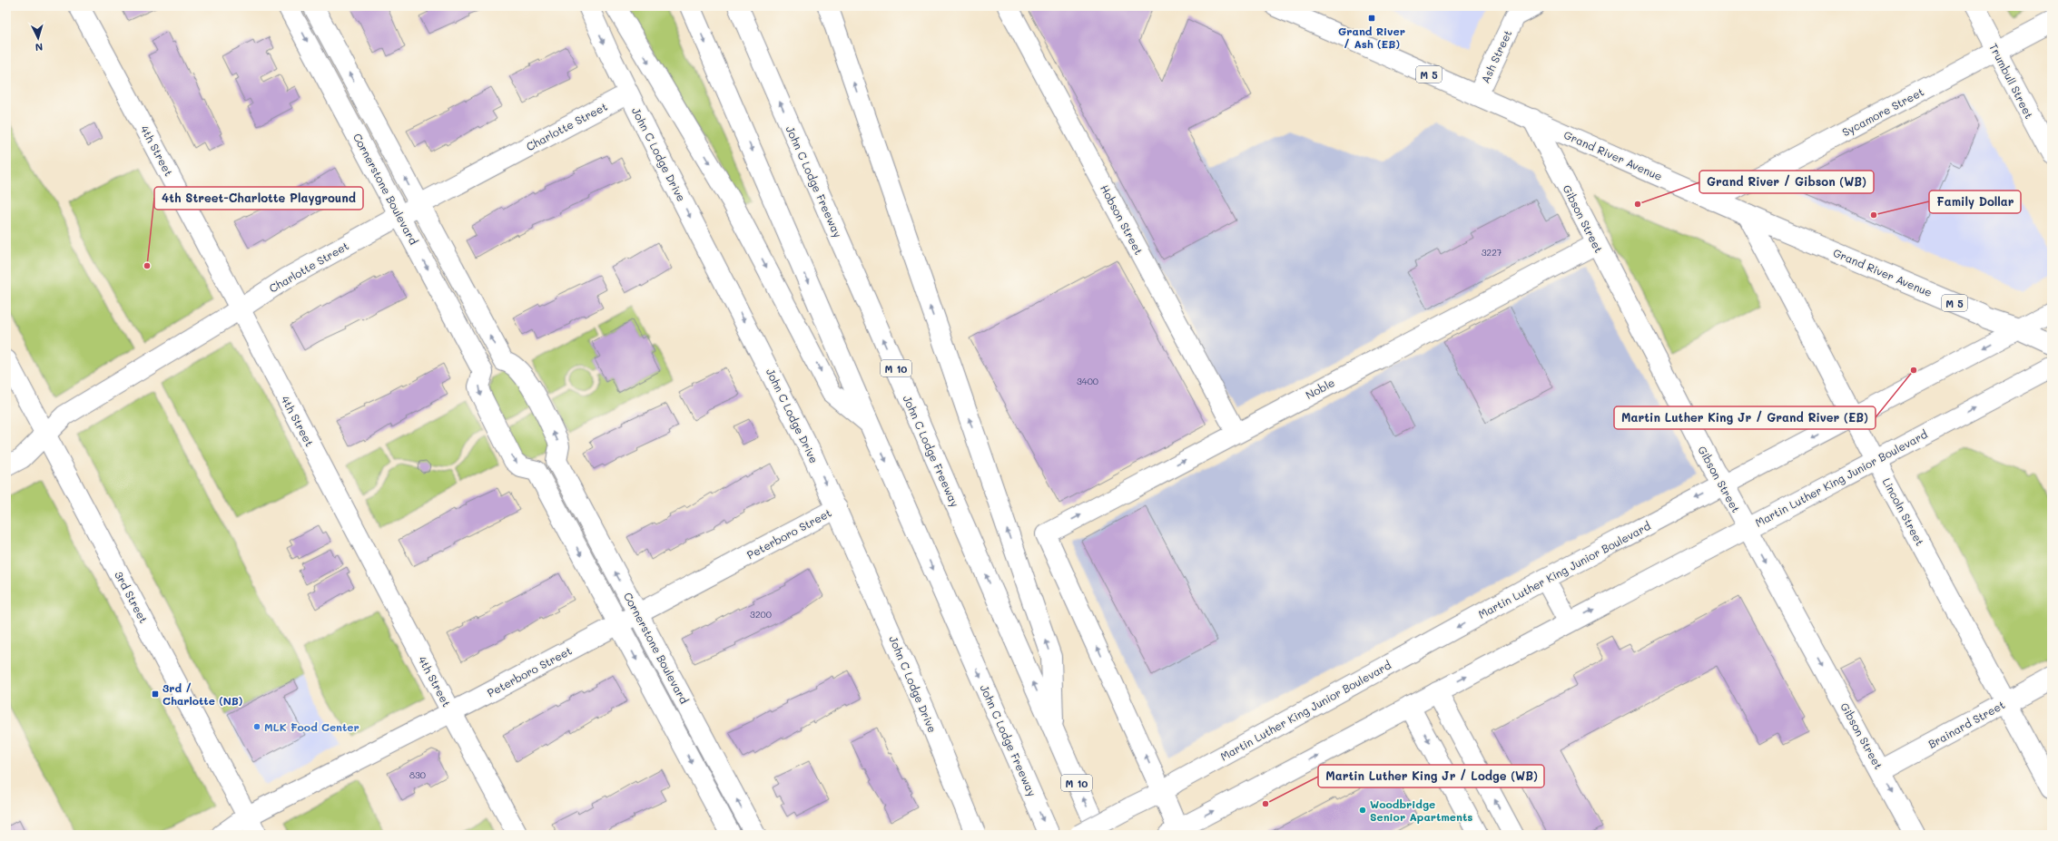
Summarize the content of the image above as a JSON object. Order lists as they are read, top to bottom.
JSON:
{
  "streets": {
    "main road": [
      "Ash Street",
      "M 5",
      "Trumbull Street",
      "Sycamore Street",
      "Charlotte Street",
      "4th Street",
      "John C Lodge Drive",
      "Grand River Avenue",
      "John C Lodge Freeway",
      "Cornerstone Boulevard",
      "Gibson Street",
      "Hobson Street",
      "M 10",
      "Noble",
      "Martin Luther King Junior Boulevard",
      "Lincoln Street",
      "Peterboro Street",
      "3rd Street",
      "Brainard Street"
    ]
  },
  "crossings": [
    ["Ash Street", "Grand River Avenue"],
    ["Trumbull Street", "Sycamore Street"],
    ["Sycamore Street", "Grand River Avenue"],
    ["Charlotte Street", "4th Street"],
    ["Charlotte Street", "John C Lodge Drive"],
    ["Charlotte Street", "Cornerstone Boulevard"],
    ["Charlotte Street", "3rd Street"],
    ["4th Street", "Peterboro Street"],
    ["John C Lodge Drive", "Peterboro Street"],
    ["Grand River Avenue", "Gibson Street"],
    ["Grand River Avenue", "Martin Luther King Junior Boulevard"],
    ["Grand River Avenue", "Lincoln Street"],
    ["Cornerstone Boulevard", "Peterboro Street"],
    ["Gibson Street", "Noble"],
    ["Gibson Street", "Martin Luther King Junior Boulevard"],
    ["Gibson Street", "Brainard Street"],
    ["Hobson Street", "Noble"],
    ["Noble", "Martin Luther King Junior Boulevard"],
    ["Martin Luther King Junior Boulevard", "Lincoln Street"],
    ["Lincoln Street", "Brainard Street"],
    ["Peterboro Street", "3rd Street"]
  ],
  "one_way": ["Gibson Street"],
  "places": {
    "transit": ["Grand River / Ash (EB)", "3rd / Charlotte (NB)"],
    "other": [
      "Grand River / Gibson (WB)",
      "Family Dollar",
      "4th Street-Charlotte Playground",
      "Martin Luther King Jr / Grand River (EB)",
      "MLK Food Center",
      "Martin Luther King Jr / Lodge (WB)",
      "Woodbridge Senior Apartments"
    ]
  },
  "house_numbers": [
    "3227",
    "3400",
    "3200",
    "830"
  ],
  "north": "bottom"
}
